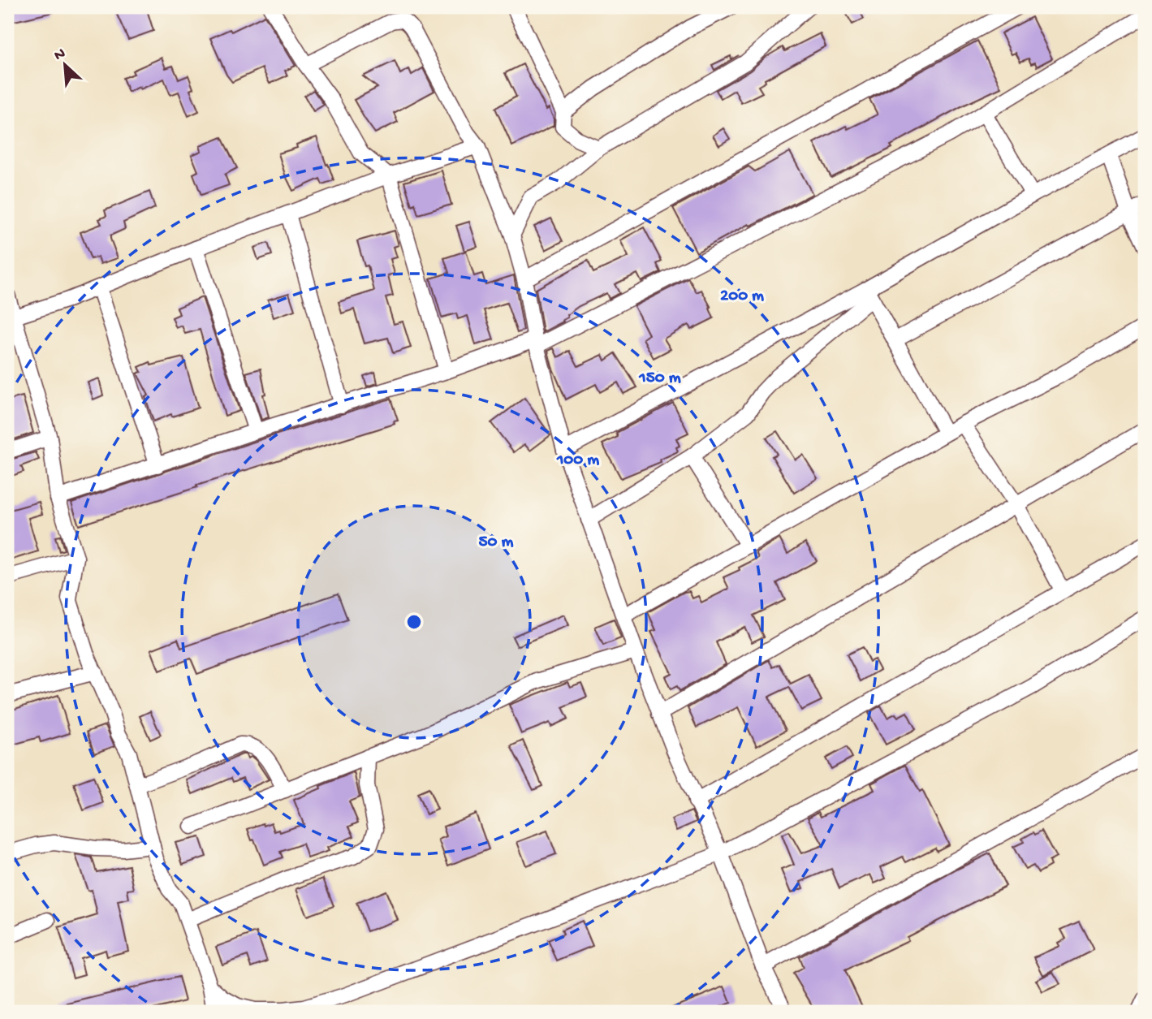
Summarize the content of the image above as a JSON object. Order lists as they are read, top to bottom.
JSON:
{
  "north": "top left",
  "rings": [
    "200 m",
    "150 m",
    "100 m",
    "50 m"
  ]
}
